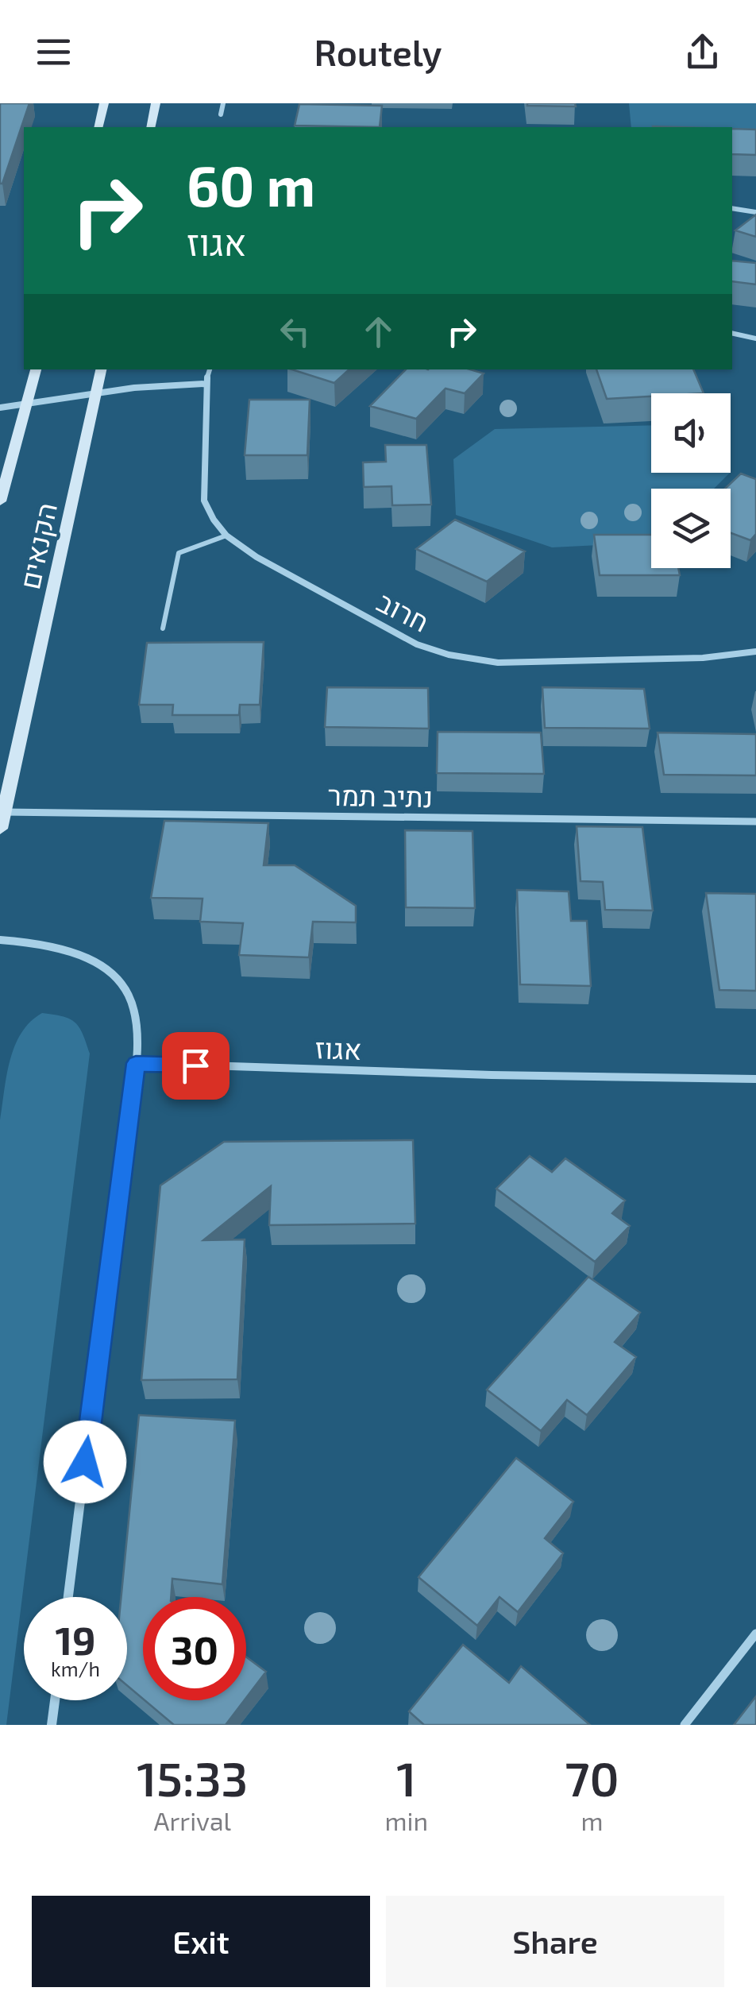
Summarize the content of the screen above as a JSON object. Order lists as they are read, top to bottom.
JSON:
{
  "streets": {
    "main road": ["הקנאים"],
    "street": ["חרוב", "נתיב תמר", "אגוז"]
  },
  "crossings": [
    ["הקנאים", "נתיב תמר"]
  ],
  "page": {
    "header": "Routely",
    "turn": ["60 m", "אגוז"],
    "speed": "19 km/h",
    "limit": "30",
    "eta": [
      "15:33",
      "Arrival",
      "1",
      "min",
      "70",
      "m"
    ],
    "buttons": ["Exit", "Share"]
  }
}
